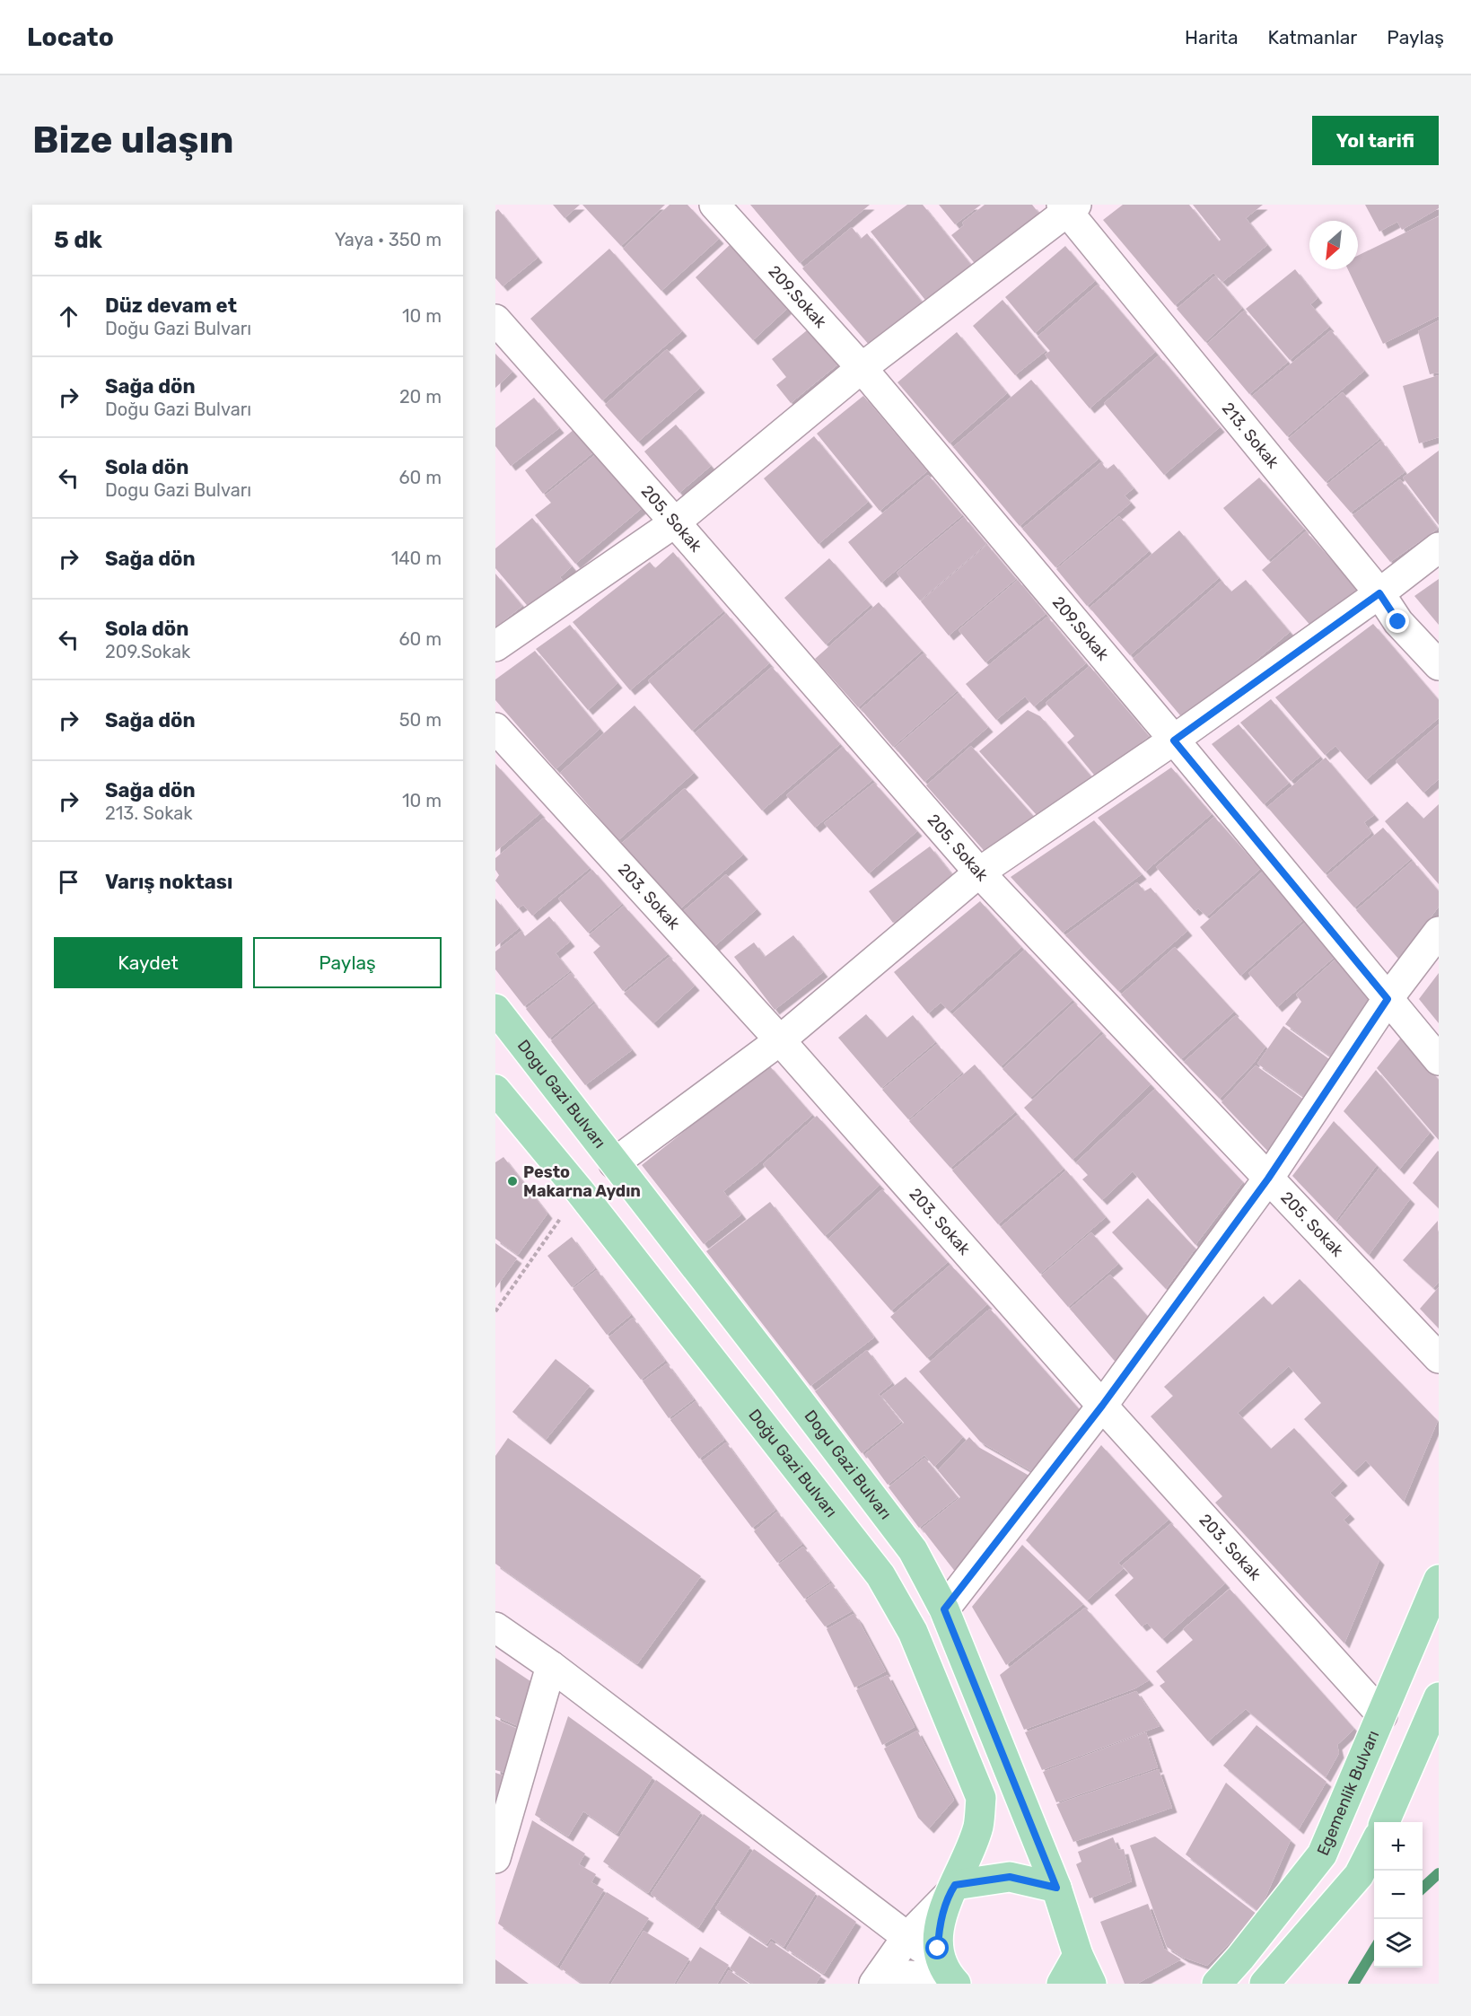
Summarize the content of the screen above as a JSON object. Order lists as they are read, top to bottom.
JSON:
{
  "streets": {
    "main road": ["Dogu Gazi Bulvarı", "Doğu Gazi Bulvarı", "Egemenlik Bulvarı"],
    "street": [
      "209.Sokak",
      "213. Sokak",
      "205. Sokak",
      "203. Sokak"
    ]
  },
  "crossings": [
    ["203. Sokak", "Egemenlik Bulvarı"]
  ],
  "places": ["Pesto Makarna Aydın"],
  "north": "bottom left",
  "page": {
    "header": "Locato",
    "nav": ["Harita", "Katmanlar", "Paylaş"],
    "buttons": [
      "Yol tarifi",
      ["Kaydet", "Paylaş"]
    ],
    "title": "Bize ulaşın",
    "heading": ["5 dk", "Yaya · 350 m"],
    "list": [
      ["Düz devam et", "Doğu Gazi Bulvarı", "10 m"],
      ["Sağa dön", "Doğu Gazi Bulvarı", "20 m"],
      ["Sola dön", "Dogu Gazi Bulvarı", "60 m"],
      ["Sağa dön", "140 m"],
      ["Sola dön", "209.Sokak", "60 m"],
      ["Sağa dön", "50 m"],
      ["Sağa dön", "213. Sokak", "10 m"],
      "Varış noktası"
    ],
    "map_buttons": ["+", "−"]
  }
}
